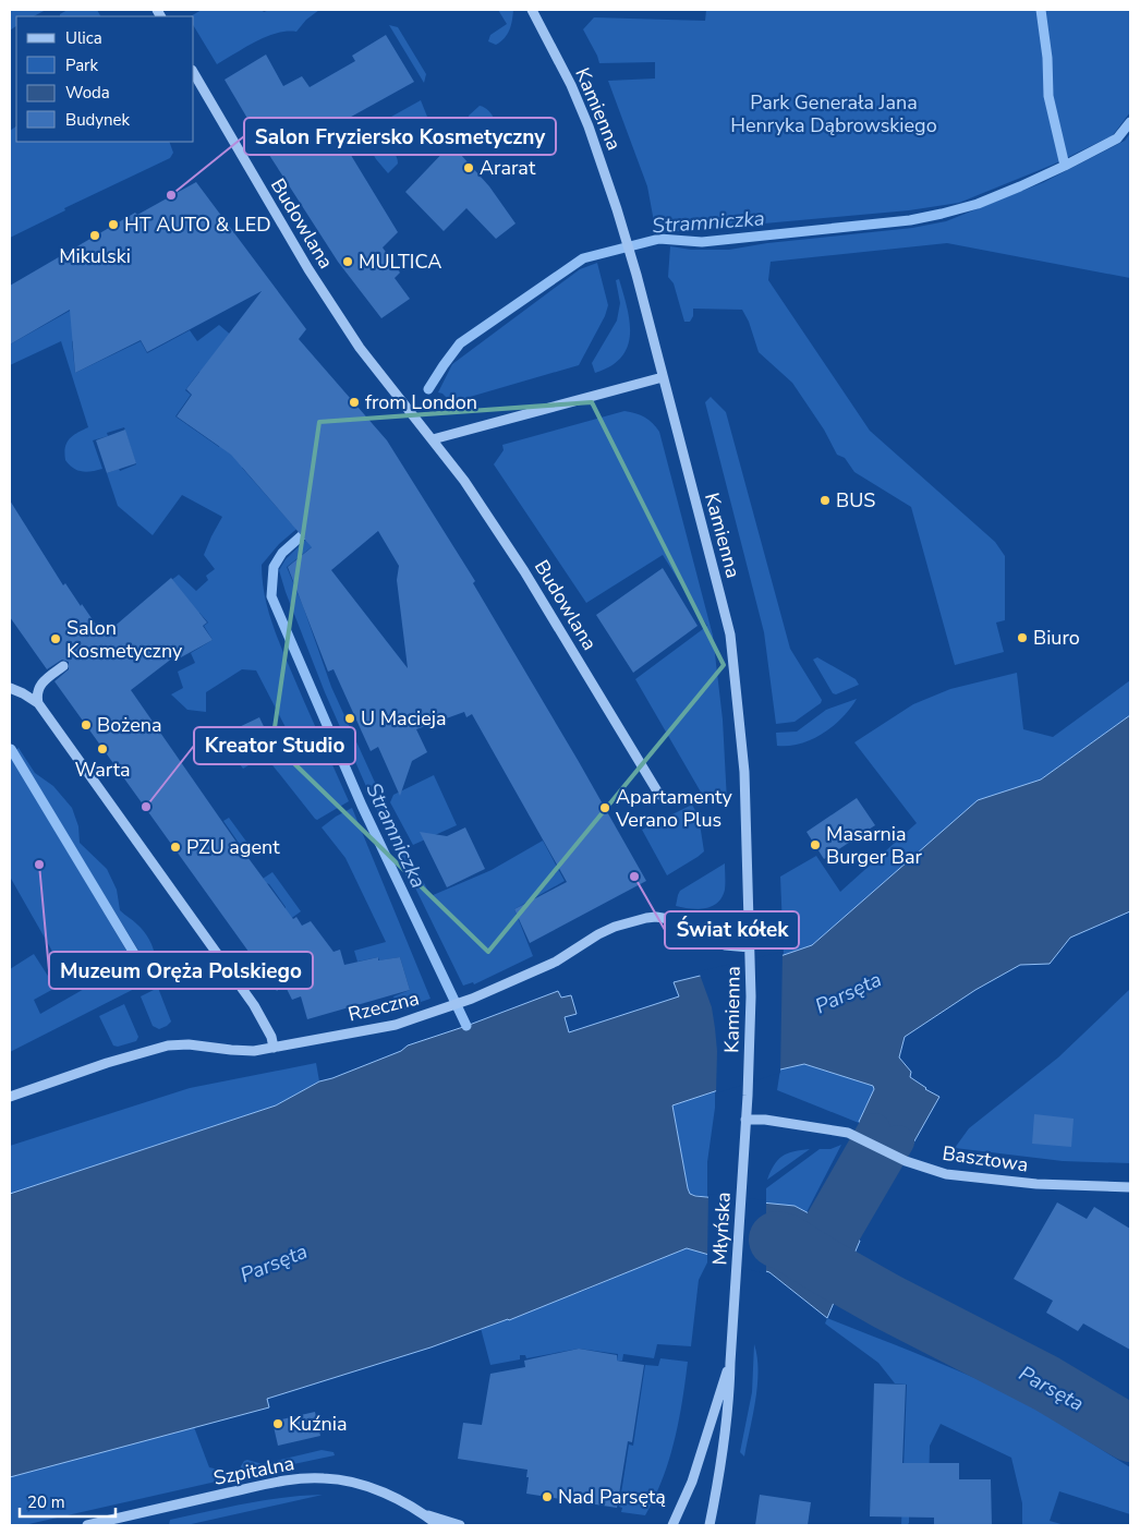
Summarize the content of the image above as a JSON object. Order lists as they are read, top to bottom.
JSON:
{
  "streets": {
    "street": [
      "Kamienna",
      "Budowlana",
      "Rzeczna",
      "Basztowa",
      "Młyńska",
      "Szpitalna"
    ]
  },
  "crossings": [
    ["Kamienna", "Rzeczna"],
    ["Kamienna", "Młyńska"],
    ["Basztowa", "Młyńska"]
  ],
  "water": ["Stramniczka", "Parsęta"],
  "parks": ["Park Generała Jana Henryka Dąbrowskiego"],
  "places": [
    "Ararat",
    "Salon Fryziersko Kosmetyczny",
    "HT AUTO & LED",
    "Mikulski",
    "MULTICA",
    "from London",
    "BUS",
    "Biuro",
    "Salon Kosmetyczny",
    "U Macieja",
    "Bożena",
    "Warta",
    "Kreator Studio",
    "Apartamenty Verano Plus",
    "Masarnia Burger Bar",
    "PZU agent",
    "Muzeum Oręża Polskiego",
    "Świat kółek",
    "Kuźnia",
    "Nad Parsętą"
  ],
  "legend": [
    "Ulica",
    "Park",
    "Woda",
    "Budynek"
  ],
  "scale_bar": "20 m"
}
